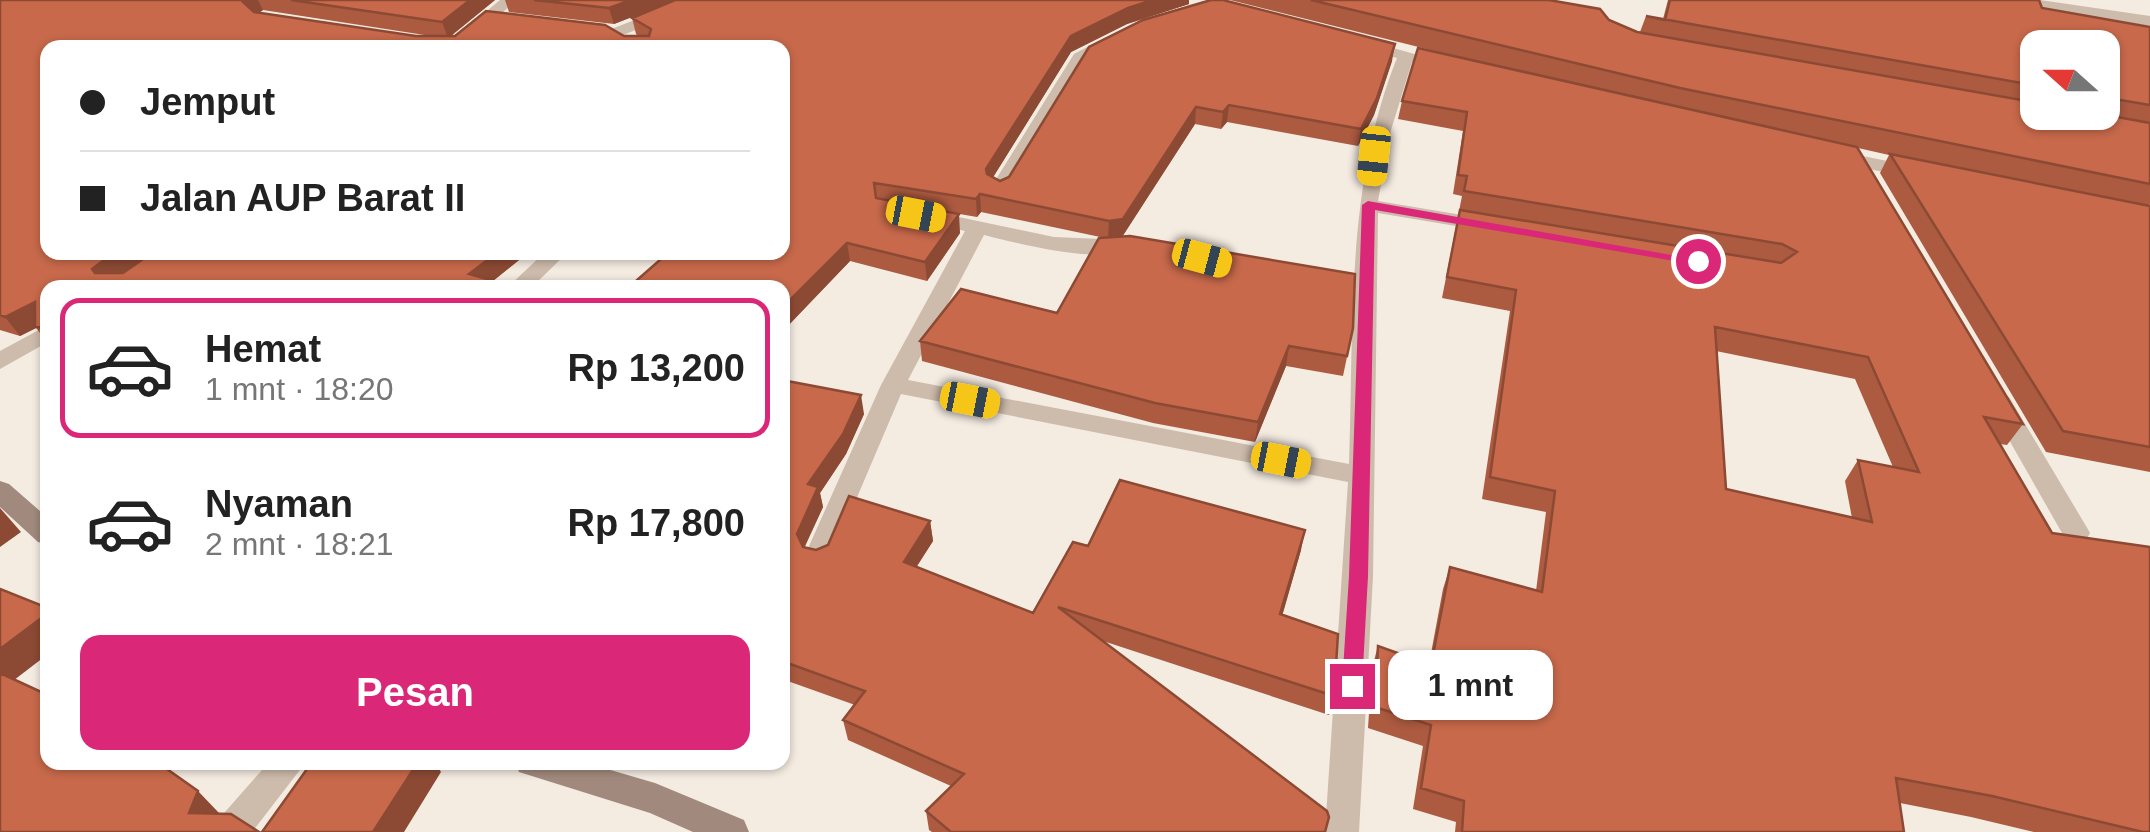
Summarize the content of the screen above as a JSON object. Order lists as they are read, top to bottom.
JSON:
{
  "north": "left",
  "page": {
    "banner": ["Jemput", "Jalan AUP Barat II"],
    "list": [
      {
        "name": "Hemat",
        "note": "1 mnt · 18:20",
        "value": "Rp 13,200"
      },
      {
        "name": "Nyaman",
        "note": "2 mnt · 18:21",
        "value": "Rp 17,800"
      }
    ],
    "buttons": "Pesan",
    "bubble": "1 mnt"
  }
}
